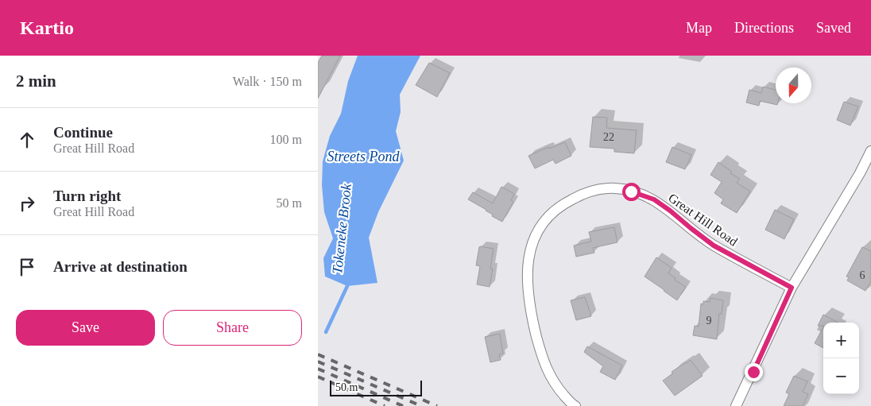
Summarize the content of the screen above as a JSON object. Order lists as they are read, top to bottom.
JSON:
{
  "streets": {
    "street": ["Great Hill Road"]
  },
  "water": ["Streets Pond", "Tokeneke Brook"],
  "house_numbers": ["22", "6", "9"],
  "scale_bar": "50 m",
  "north": "bottom",
  "page": {
    "header": "Kartio",
    "nav": ["Map", "Directions", "Saved"],
    "heading": ["2 min", "Walk · 150 m"],
    "list": [
      ["Continue", "Great Hill Road", "100 m"],
      ["Turn right", "Great Hill Road", "50 m"],
      "Arrive at destination"
    ],
    "buttons": ["Save", "Share"],
    "map_buttons": ["+", "−"],
    "scale": "50 m"
  }
}
